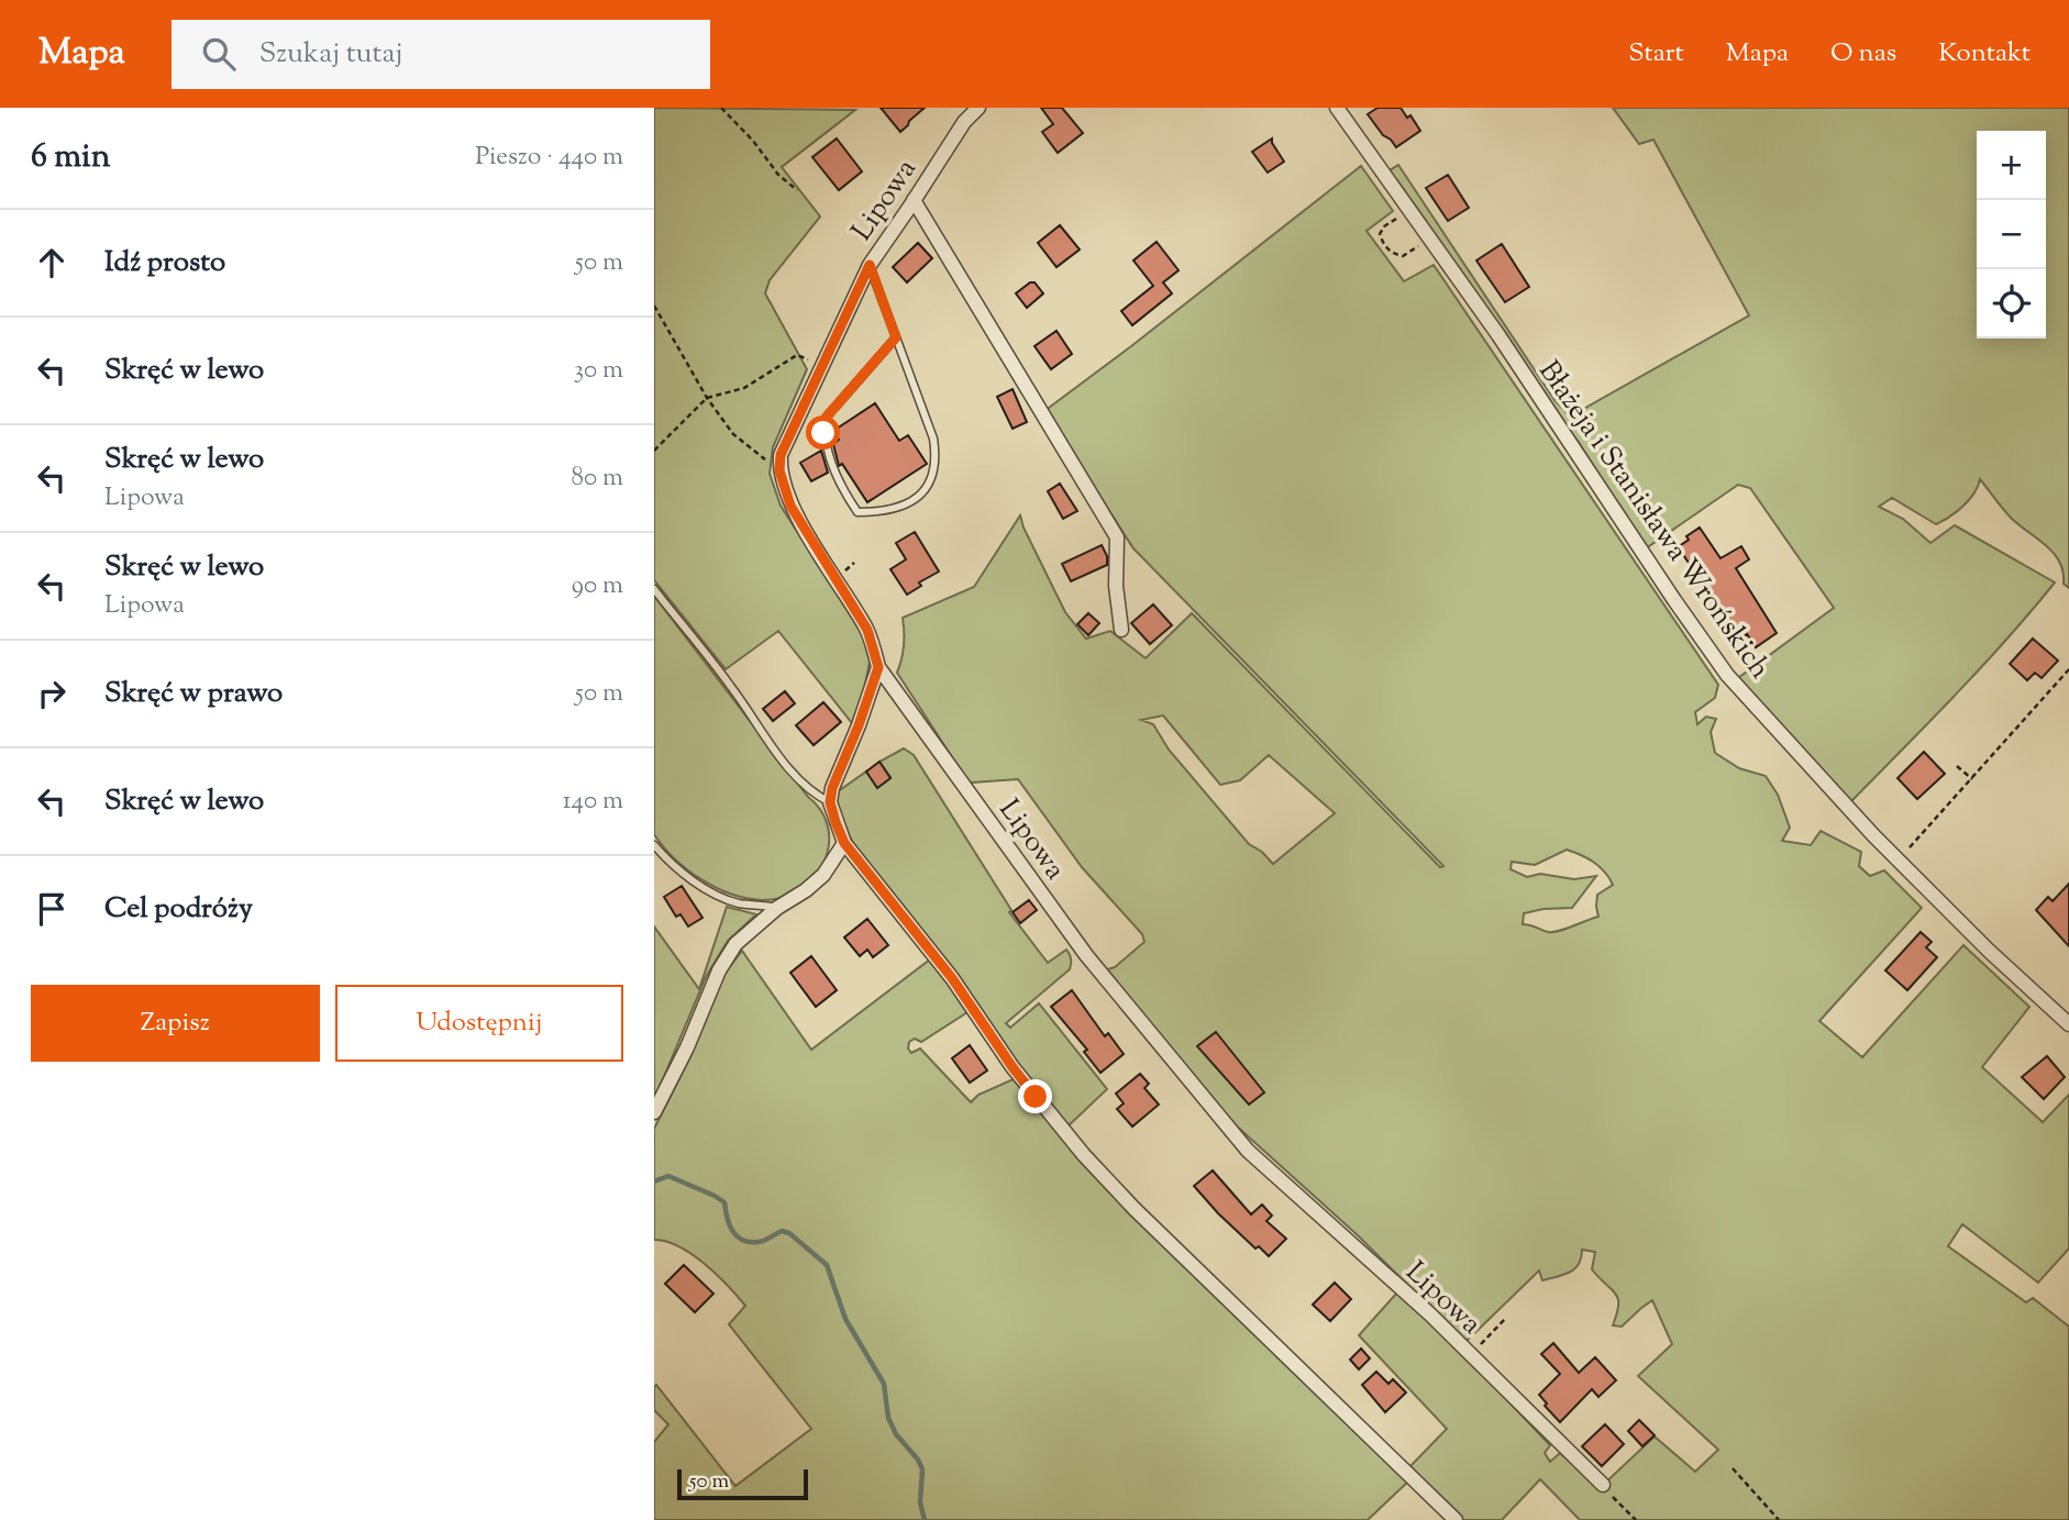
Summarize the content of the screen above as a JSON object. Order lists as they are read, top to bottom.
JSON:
{
  "streets": {
    "street": ["Lipowa", "Błażeja i Stanisława Wrońskich"]
  },
  "scale_bar": "50 m",
  "page": {
    "header": "Mapa",
    "search": "Szukaj tutaj",
    "nav": [
      "Start",
      "Mapa",
      "O nas",
      "Kontakt"
    ],
    "heading": ["6 min", "Pieszo · 440 m"],
    "map_buttons": ["+", "−"],
    "list": [
      ["Idź prosto", "50 m"],
      ["Skręć w lewo", "30 m"],
      ["Skręć w lewo", "Lipowa", "80 m"],
      ["Skręć w lewo", "Lipowa", "90 m"],
      ["Skręć w prawo", "50 m"],
      ["Skręć w lewo", "140 m"],
      "Cel podróży"
    ],
    "buttons": ["Zapisz", "Udostępnij"],
    "scale": "50 m"
  }
}
